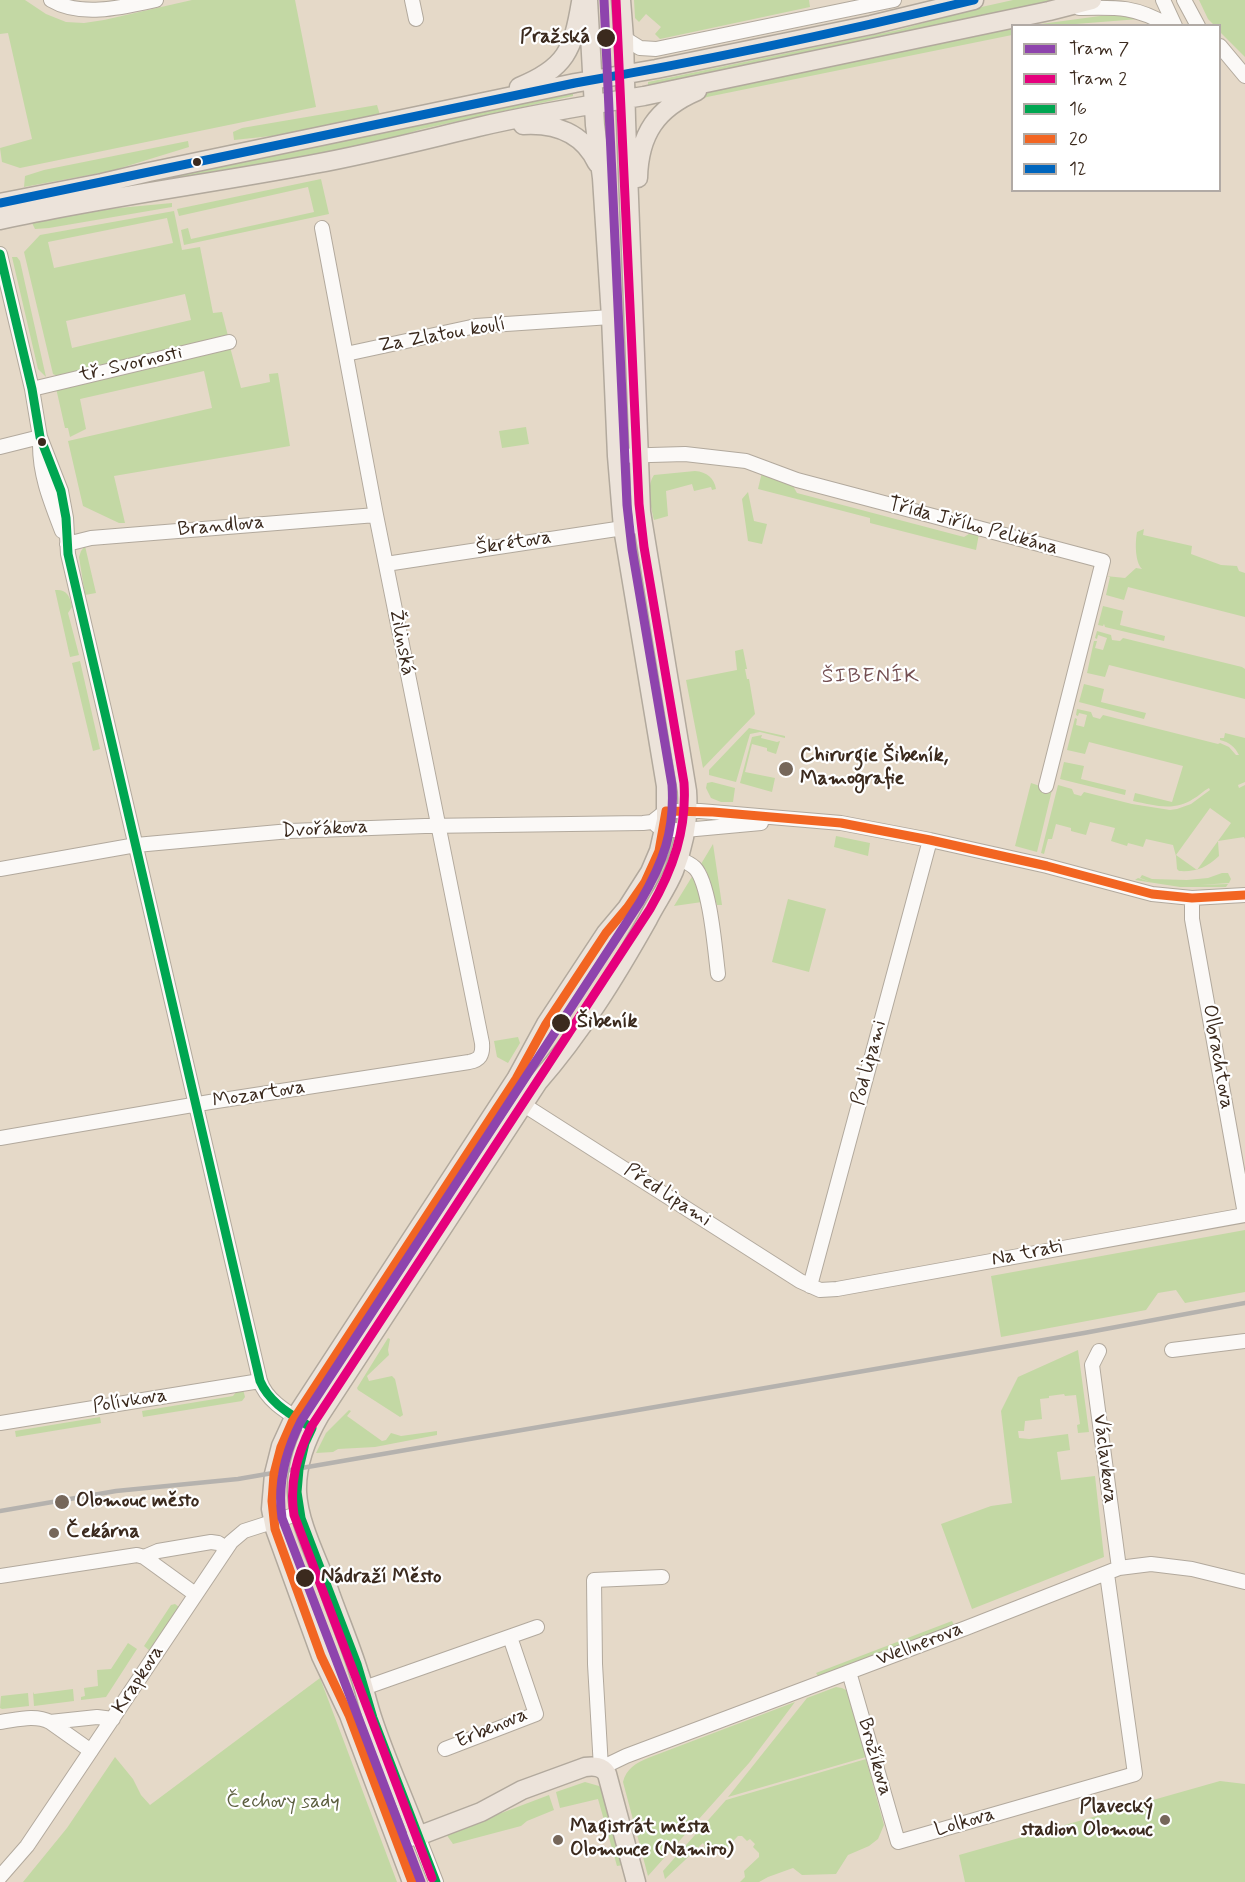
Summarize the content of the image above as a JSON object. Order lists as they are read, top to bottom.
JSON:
{
  "streets": {
    "main road": ["Wellnerova"],
    "street": [
      "Za Zlatou koulí",
      "tř. Svornosti",
      "Brandlova",
      "Třída Jiřího Pelikána",
      "Škrétova",
      "Žilinská",
      "Dvořákova",
      "Olbrachtova",
      "Pod lipami",
      "Mozartova",
      "Před lipami",
      "Na trati",
      "Polívkova",
      "Václavkova",
      "Krapkova",
      "Erbenova",
      "Brožíkova",
      "Lolkova"
    ]
  },
  "crossings": [
    ["Za Zlatou koulí", "Žilinská"],
    ["Brandlova", "Žilinská"],
    ["Škrétova", "Žilinská"],
    ["Žilinská", "Dvořákova"],
    ["Žilinská", "Mozartova"],
    ["Olbrachtova", "Na trati"],
    ["Pod lipami", "Před lipami"],
    ["Pod lipami", "Na trati"],
    ["Před lipami", "Na trati"],
    ["Václavkova", "Wellnerova"],
    ["Václavkova", "Lolkova"],
    ["Wellnerova", "Brožíkova"],
    ["Brožíkova", "Lolkova"]
  ],
  "districts": ["ŠIBENÍK"],
  "parks": ["Čechovy sady"],
  "places": [
    "Pražská",
    "Chirurgie Šibeník, Mamografie",
    "Šibeník",
    "Olomouc město",
    "Čekárna",
    "Nádraží Město",
    "Plavecký stadion Olomouc",
    "Magistrát města Olomouce (Namiro)"
  ],
  "lines": [
    "tram line 7",
    "tram line 2",
    "transit line 12",
    "transit line 16",
    "transit line 20"
  ],
  "legend": [
    "Tram 7",
    "Tram 2",
    "16",
    "20",
    "12"
  ]
}
